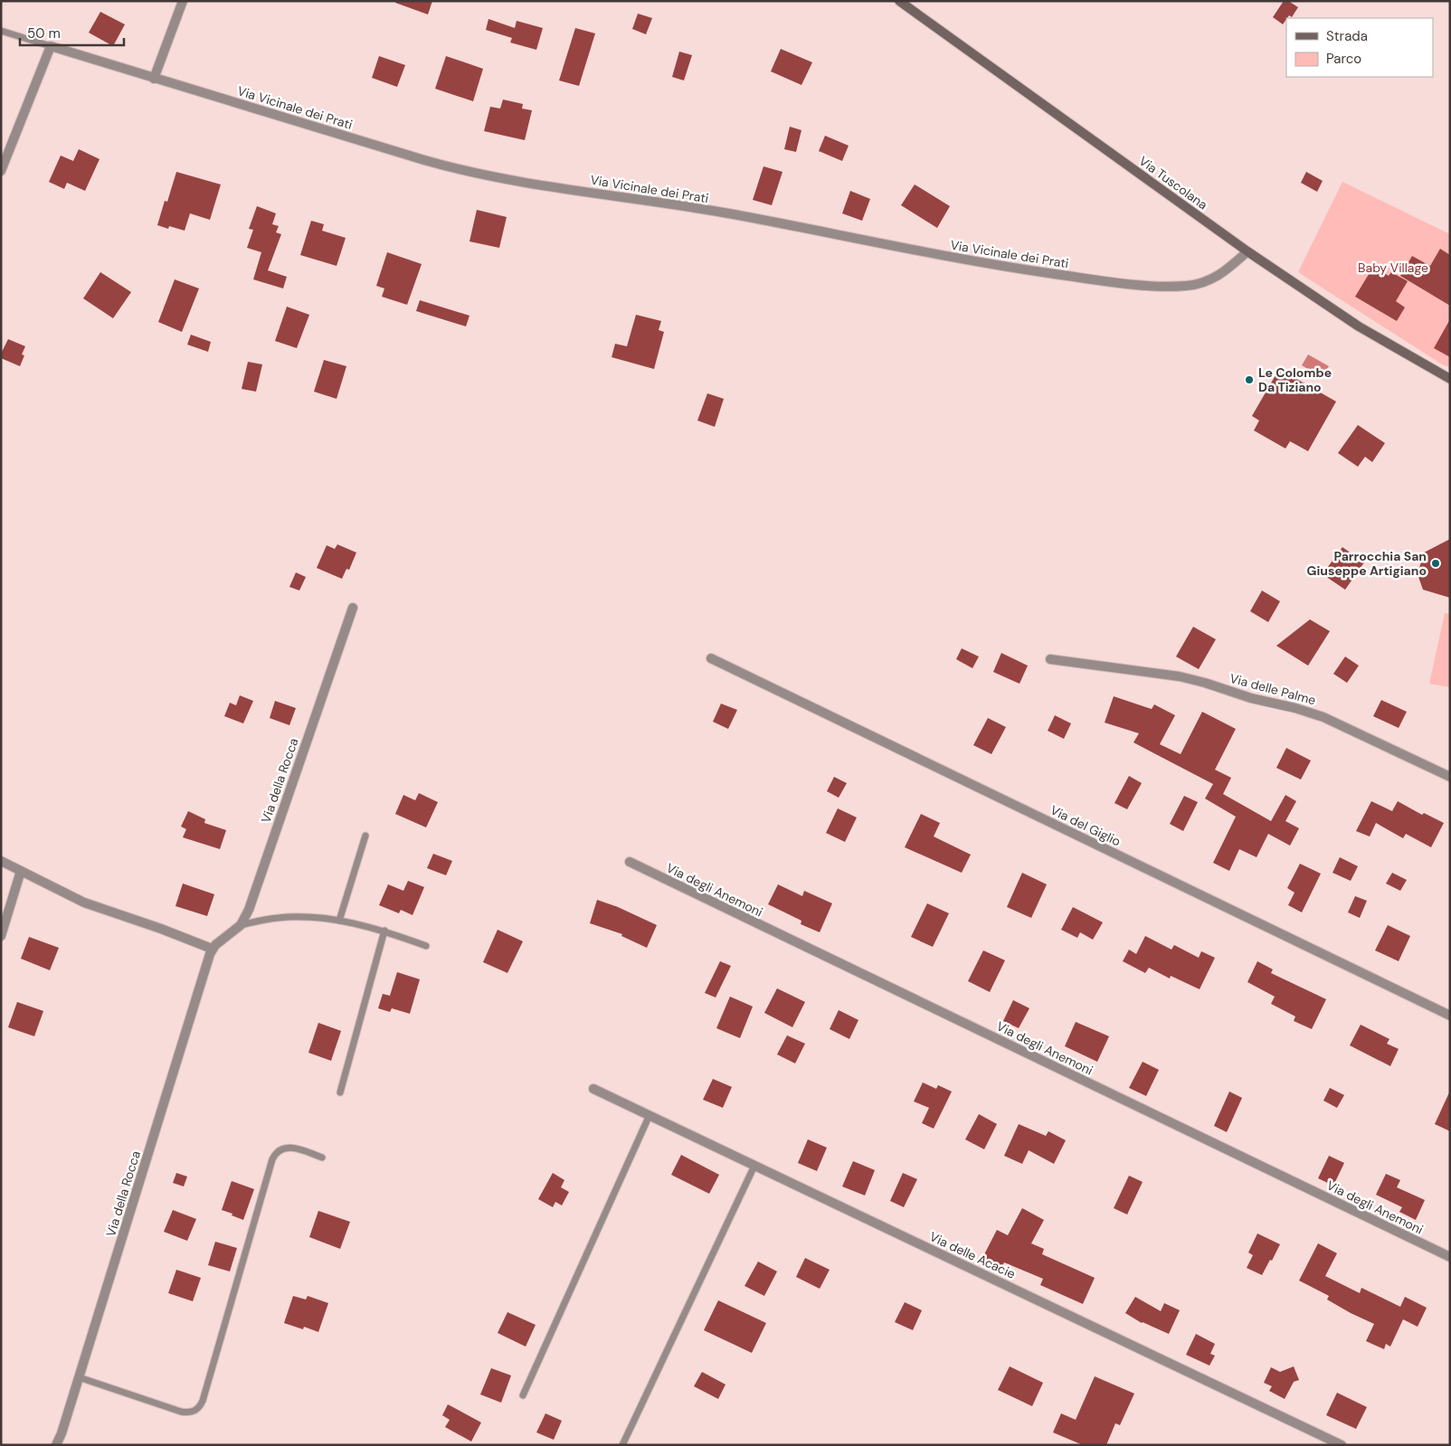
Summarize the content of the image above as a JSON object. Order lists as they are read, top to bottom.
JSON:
{
  "streets": {
    "main road": ["Via Tuscolana"],
    "street": [
      "Via Vicinale dei Prati",
      "Via delle Palme",
      "Via della Rocca",
      "Via del Giglio",
      "Via degli Anemoni",
      "Via delle Acacie"
    ]
  },
  "crossings": [
    ["Via Vicinale dei Prati", "Via Tuscolana"]
  ],
  "parks": ["Baby Village"],
  "places": ["Le Colombe Da Tiziano", "Parrocchia San Giuseppe Artigiano"],
  "legend": ["Strada", "Parco"],
  "scale_bar": "50 m"
}
